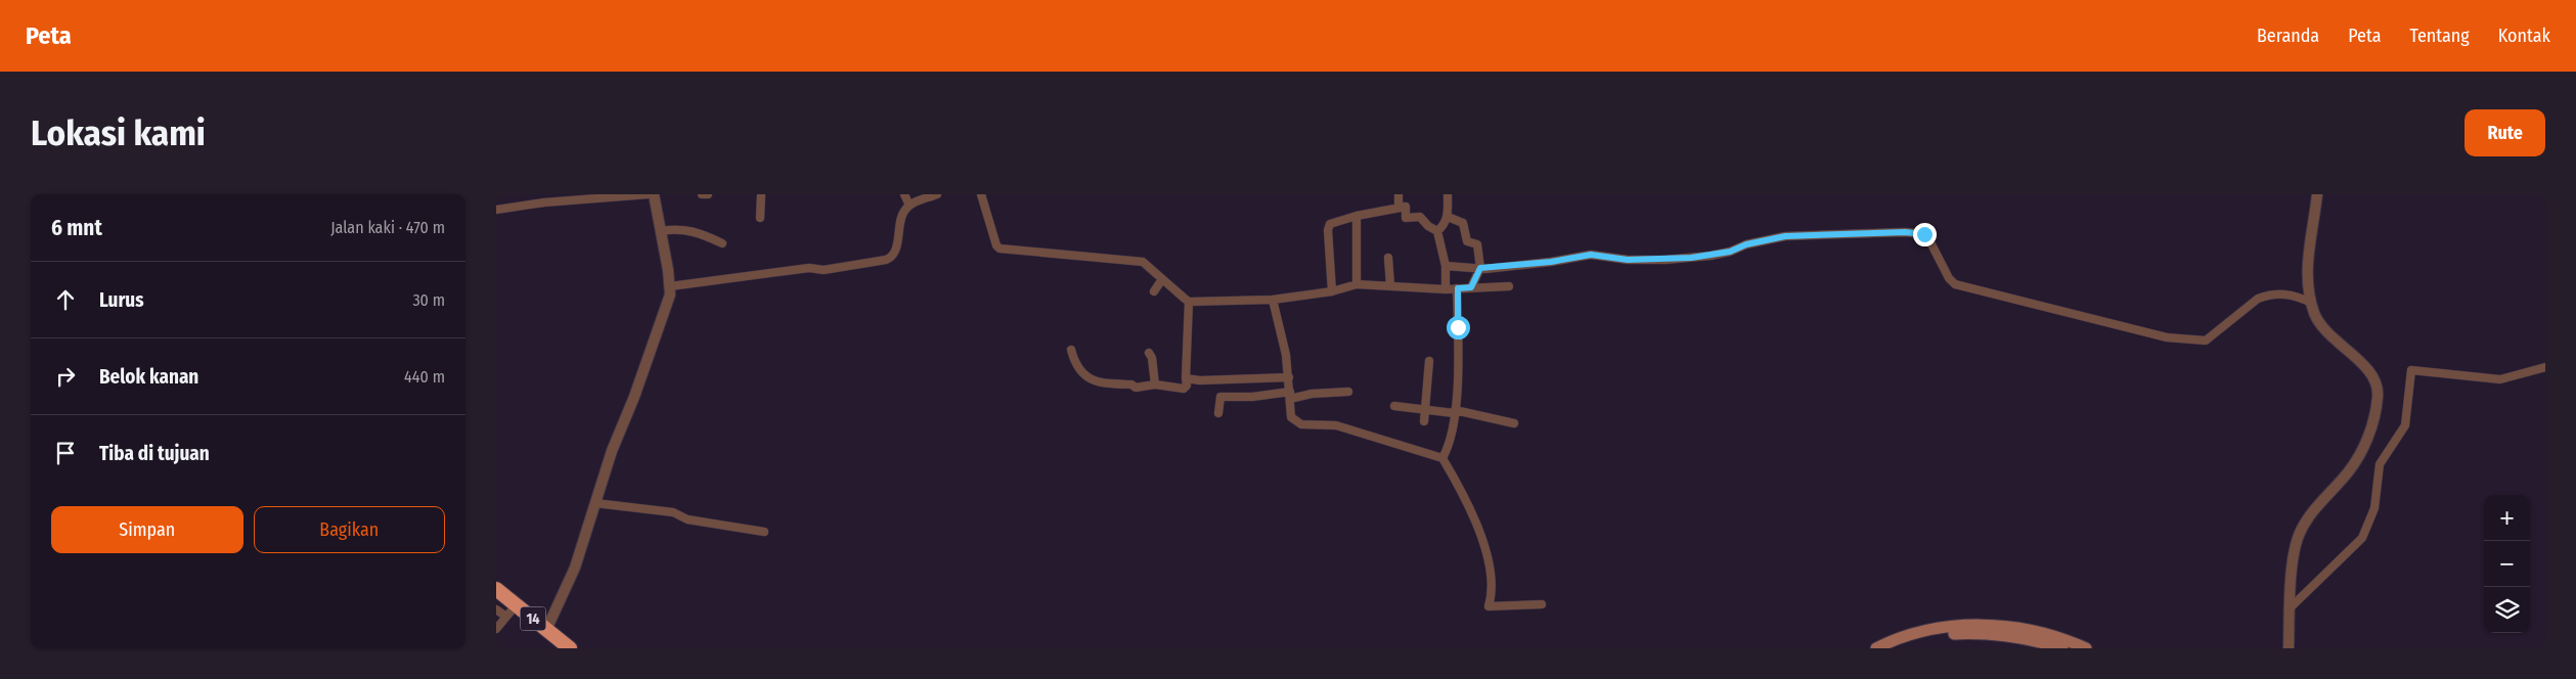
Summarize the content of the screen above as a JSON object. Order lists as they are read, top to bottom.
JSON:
{
  "streets": {
    "highway": ["14"]
  },
  "page": {
    "header": "Peta",
    "nav": [
      "Beranda",
      "Peta",
      "Tentang",
      "Kontak"
    ],
    "buttons": [
      "Rute",
      ["Simpan", "Bagikan"]
    ],
    "title": "Lokasi kami",
    "heading": ["6 mnt", "Jalan kaki · 470 m"],
    "list": [
      ["Lurus", "30 m"],
      ["Belok kanan", "440 m"],
      "Tiba di tujuan"
    ],
    "map_buttons": ["+", "−"]
  }
}
